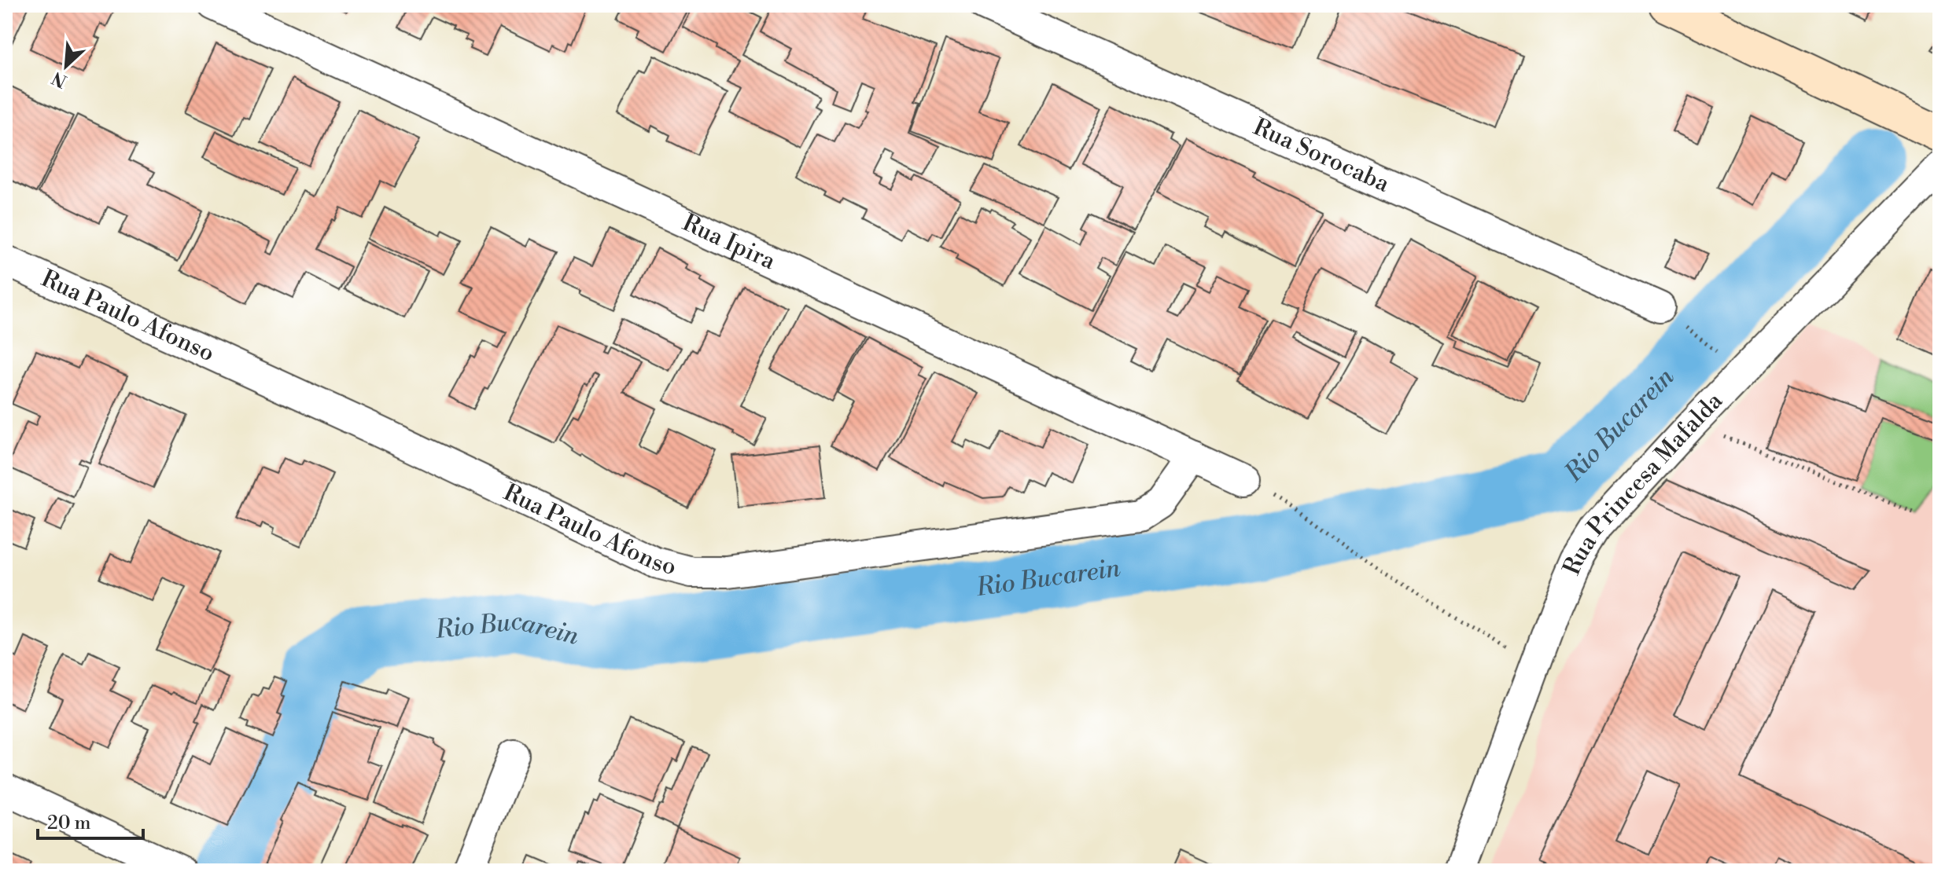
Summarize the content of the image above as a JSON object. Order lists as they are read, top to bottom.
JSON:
{
  "streets": {
    "street": [
      "Rua Sorocaba",
      "Rua Ipira",
      "Rua Paulo Afonso",
      "Rua Princesa Mafalda"
    ]
  },
  "crossings": [
    ["Rua Ipira", "Rua Paulo Afonso"]
  ],
  "water": ["Rio Bucarein"],
  "scale_bar": "20 m",
  "north": "bottom left"
}
